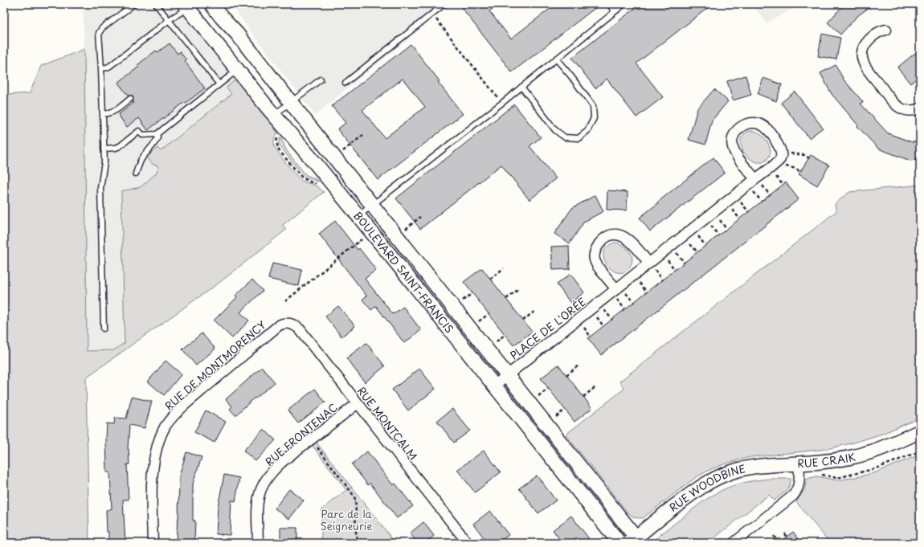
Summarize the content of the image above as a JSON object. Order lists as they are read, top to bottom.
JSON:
{
  "streets": {
    "street": [
      "BOULEVARD SAINT-FRANCIS",
      "PLACE DE L'ORÉE",
      "RUE DE MONTMORENCY",
      "RUE MONTCALM",
      "RUE FRONTENAC",
      "RUE CRAIK",
      "RUE WOODBINE"
    ]
  },
  "crossings": [
    ["BOULEVARD SAINT-FRANCIS", "PLACE DE L'ORÉE"],
    ["BOULEVARD SAINT-FRANCIS", "RUE WOODBINE"],
    ["RUE DE MONTMORENCY", "RUE MONTCALM"],
    ["RUE MONTCALM", "RUE FRONTENAC"],
    ["RUE CRAIK", "RUE WOODBINE"]
  ],
  "parks": ["Parc de la Seigneurie"]
}
